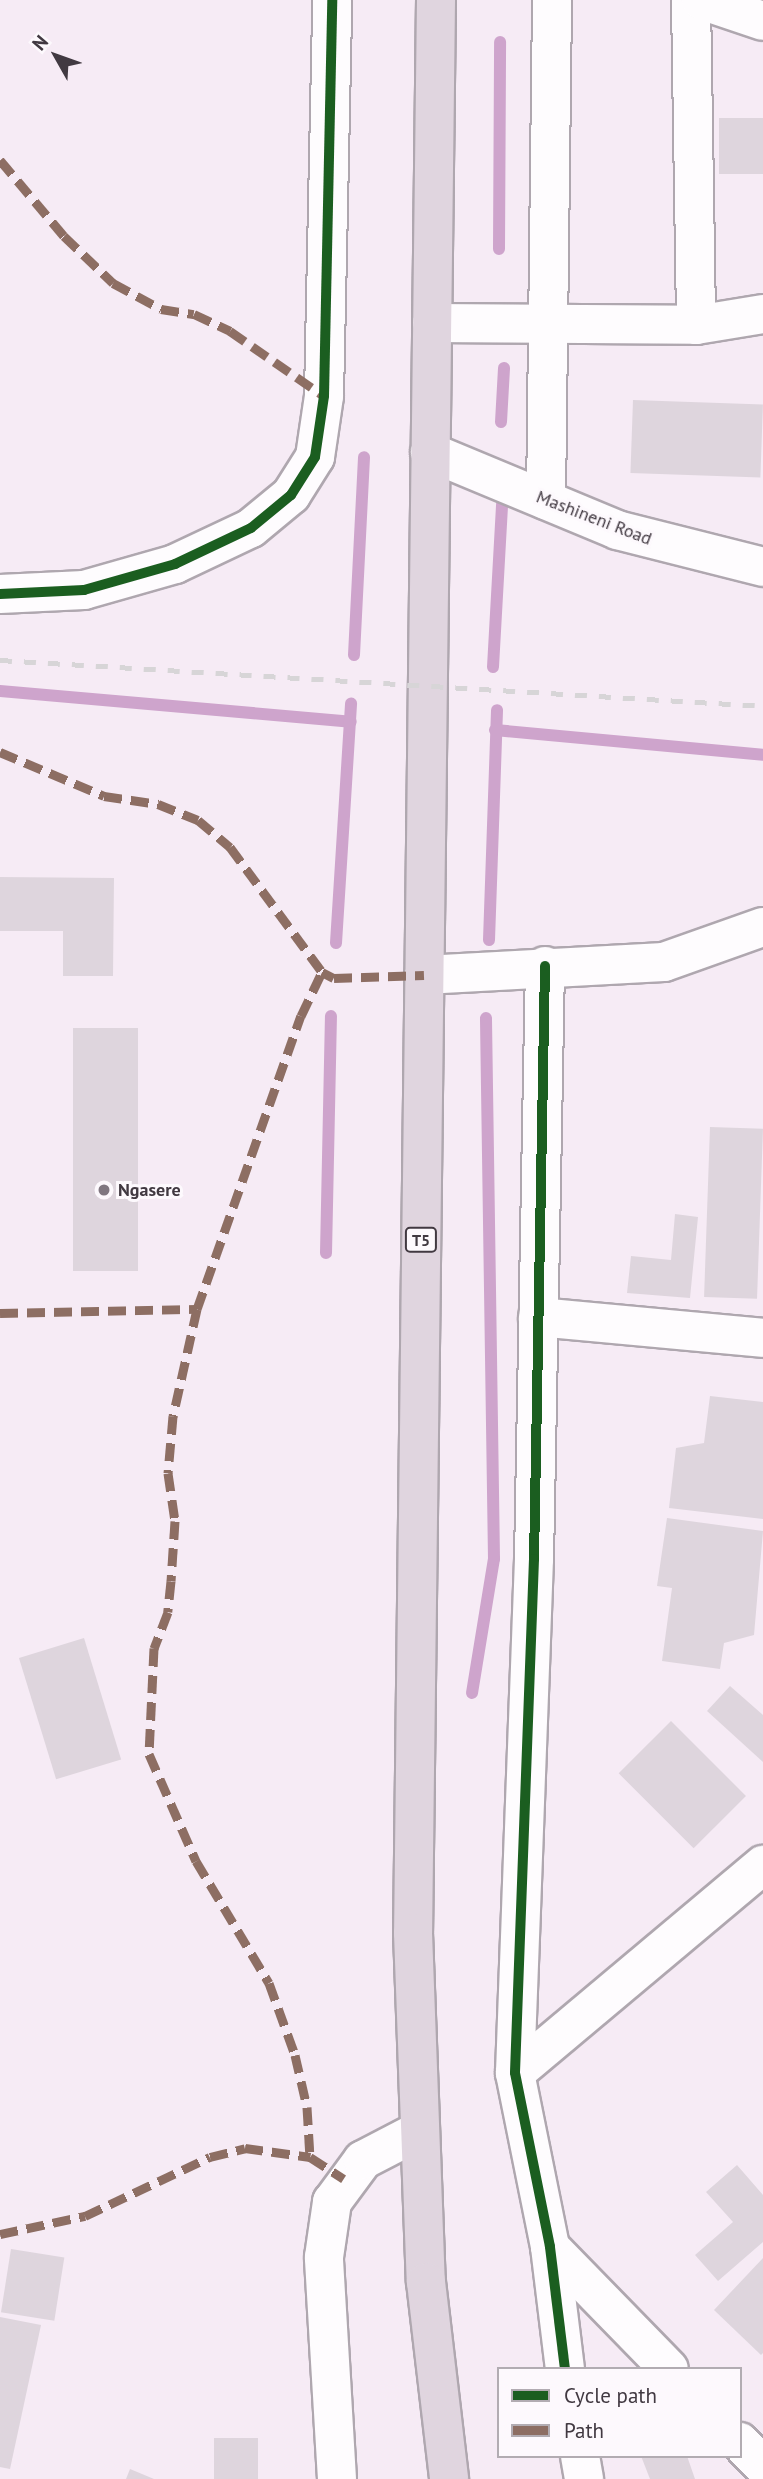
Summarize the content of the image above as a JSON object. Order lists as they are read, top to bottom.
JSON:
{
  "streets": {
    "highway": ["T5"],
    "street": ["Mashineni Road"]
  },
  "crossings": [
    ["Mashineni Road", "T5"]
  ],
  "places": ["Ngasere"],
  "legend": ["Cycle path", "Path"],
  "north": "top left"
}
